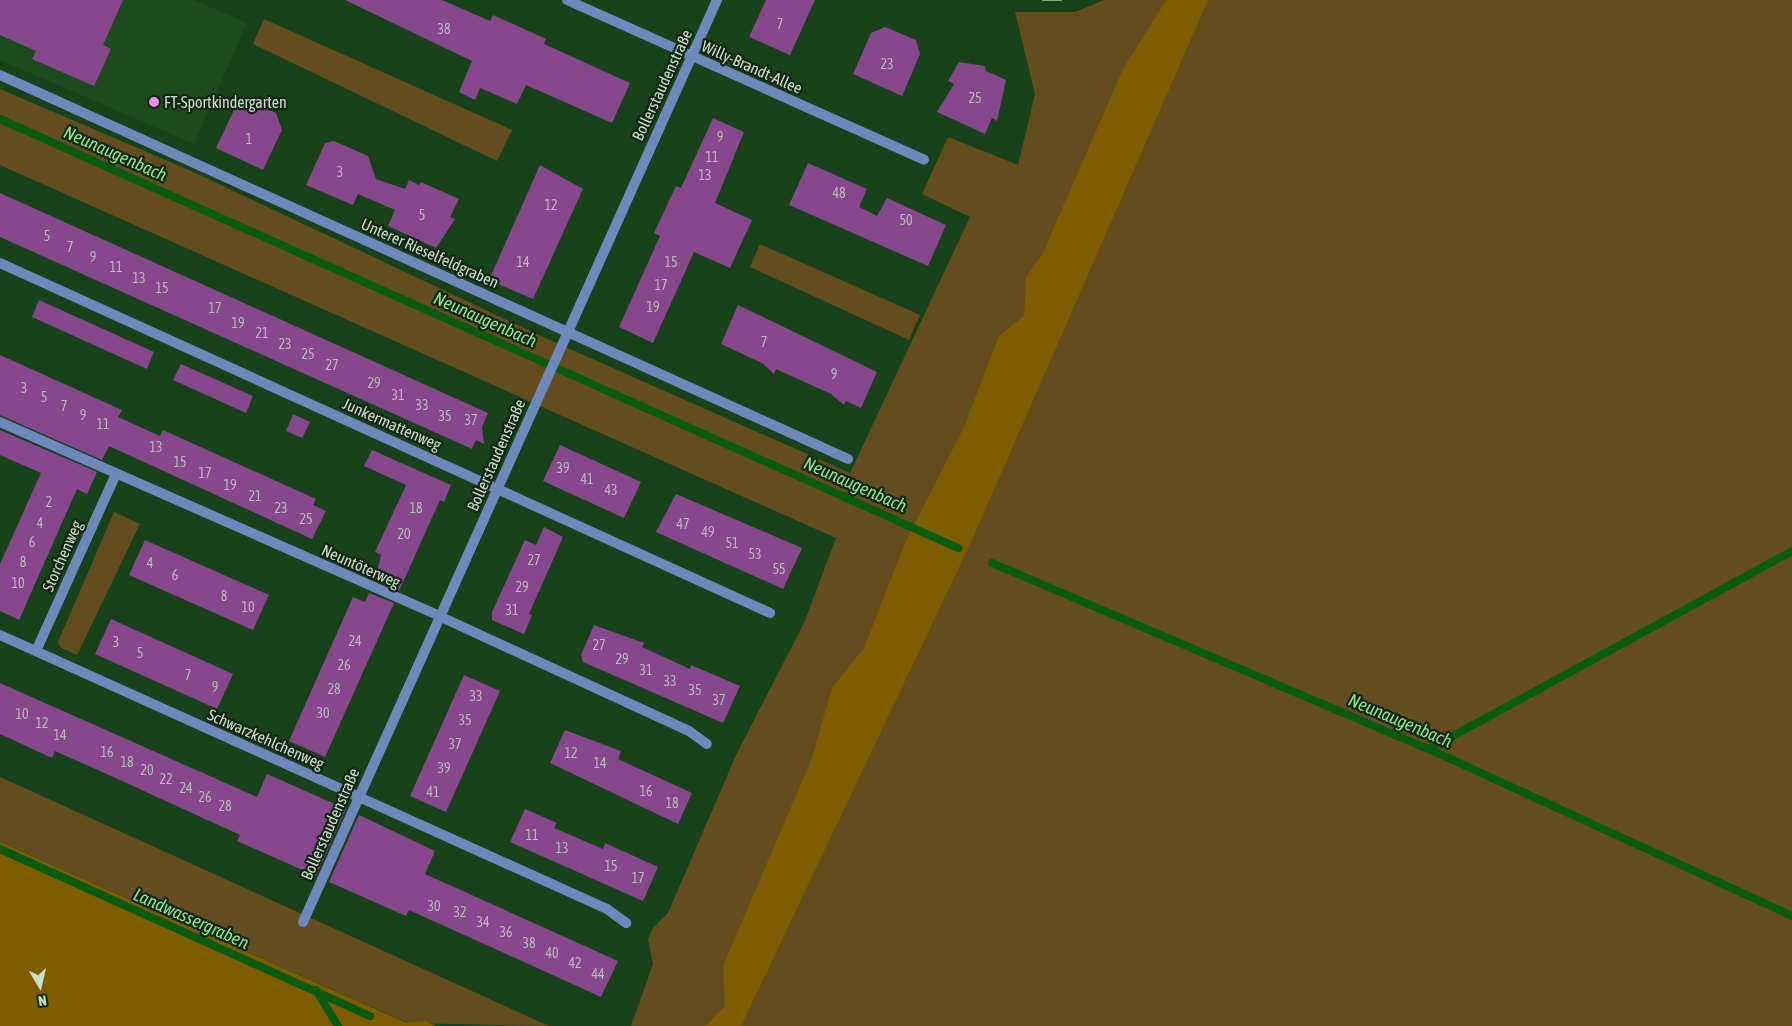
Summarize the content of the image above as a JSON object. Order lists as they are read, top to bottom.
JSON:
{
  "streets": {
    "street": [
      "Willy-Brandt-Allee",
      "Bollerstaudenstraße",
      "Unterer Rieselfeldgraben",
      "Junkermattenweg",
      "Storchenweg",
      "Neuntöterweg",
      "Schwarzkehlchenweg"
    ]
  },
  "crossings": [
    ["Willy-Brandt-Allee", "Bollerstaudenstraße"],
    ["Bollerstaudenstraße", "Unterer Rieselfeldgraben"],
    ["Bollerstaudenstraße", "Junkermattenweg"],
    ["Bollerstaudenstraße", "Neuntöterweg"],
    ["Bollerstaudenstraße", "Schwarzkehlchenweg"],
    ["Storchenweg", "Neuntöterweg"],
    ["Storchenweg", "Schwarzkehlchenweg"]
  ],
  "water": ["Neunaugenbach", "Landwassergraben"],
  "places": ["FT-Sportkindergarten"],
  "house_numbers": [
    "7",
    "38",
    "23",
    "25",
    "9",
    "1",
    "11",
    "3",
    "13",
    "48",
    "12",
    "5",
    "50",
    "5",
    "7",
    "9",
    "14",
    "15",
    "11",
    "13",
    "17",
    "15",
    "19",
    "17",
    "19",
    "21",
    "7",
    "23",
    "25",
    "27",
    "9",
    "29",
    "3",
    "31",
    "5",
    "33",
    "7",
    "9",
    "35",
    "37",
    "11",
    "13",
    "15",
    "39",
    "17",
    "41",
    "19",
    "43",
    "21",
    "2",
    "23",
    "18",
    "25",
    "4",
    "47",
    "49",
    "20",
    "6",
    "51",
    "53",
    "27",
    "8",
    "4",
    "55",
    "6",
    "10",
    "29",
    "8",
    "10",
    "31",
    "24",
    "3",
    "27",
    "5",
    "29",
    "26",
    "31",
    "7",
    "33",
    "9",
    "28",
    "35",
    "33",
    "37",
    "30",
    "10",
    "35",
    "12",
    "14",
    "37",
    "16",
    "12",
    "18",
    "14",
    "39",
    "20",
    "22",
    "24",
    "16",
    "41",
    "26",
    "18",
    "28",
    "11",
    "13",
    "15",
    "17",
    "30",
    "32",
    "34",
    "36",
    "38",
    "40",
    "42",
    "44"
  ],
  "north": "bottom"
}
